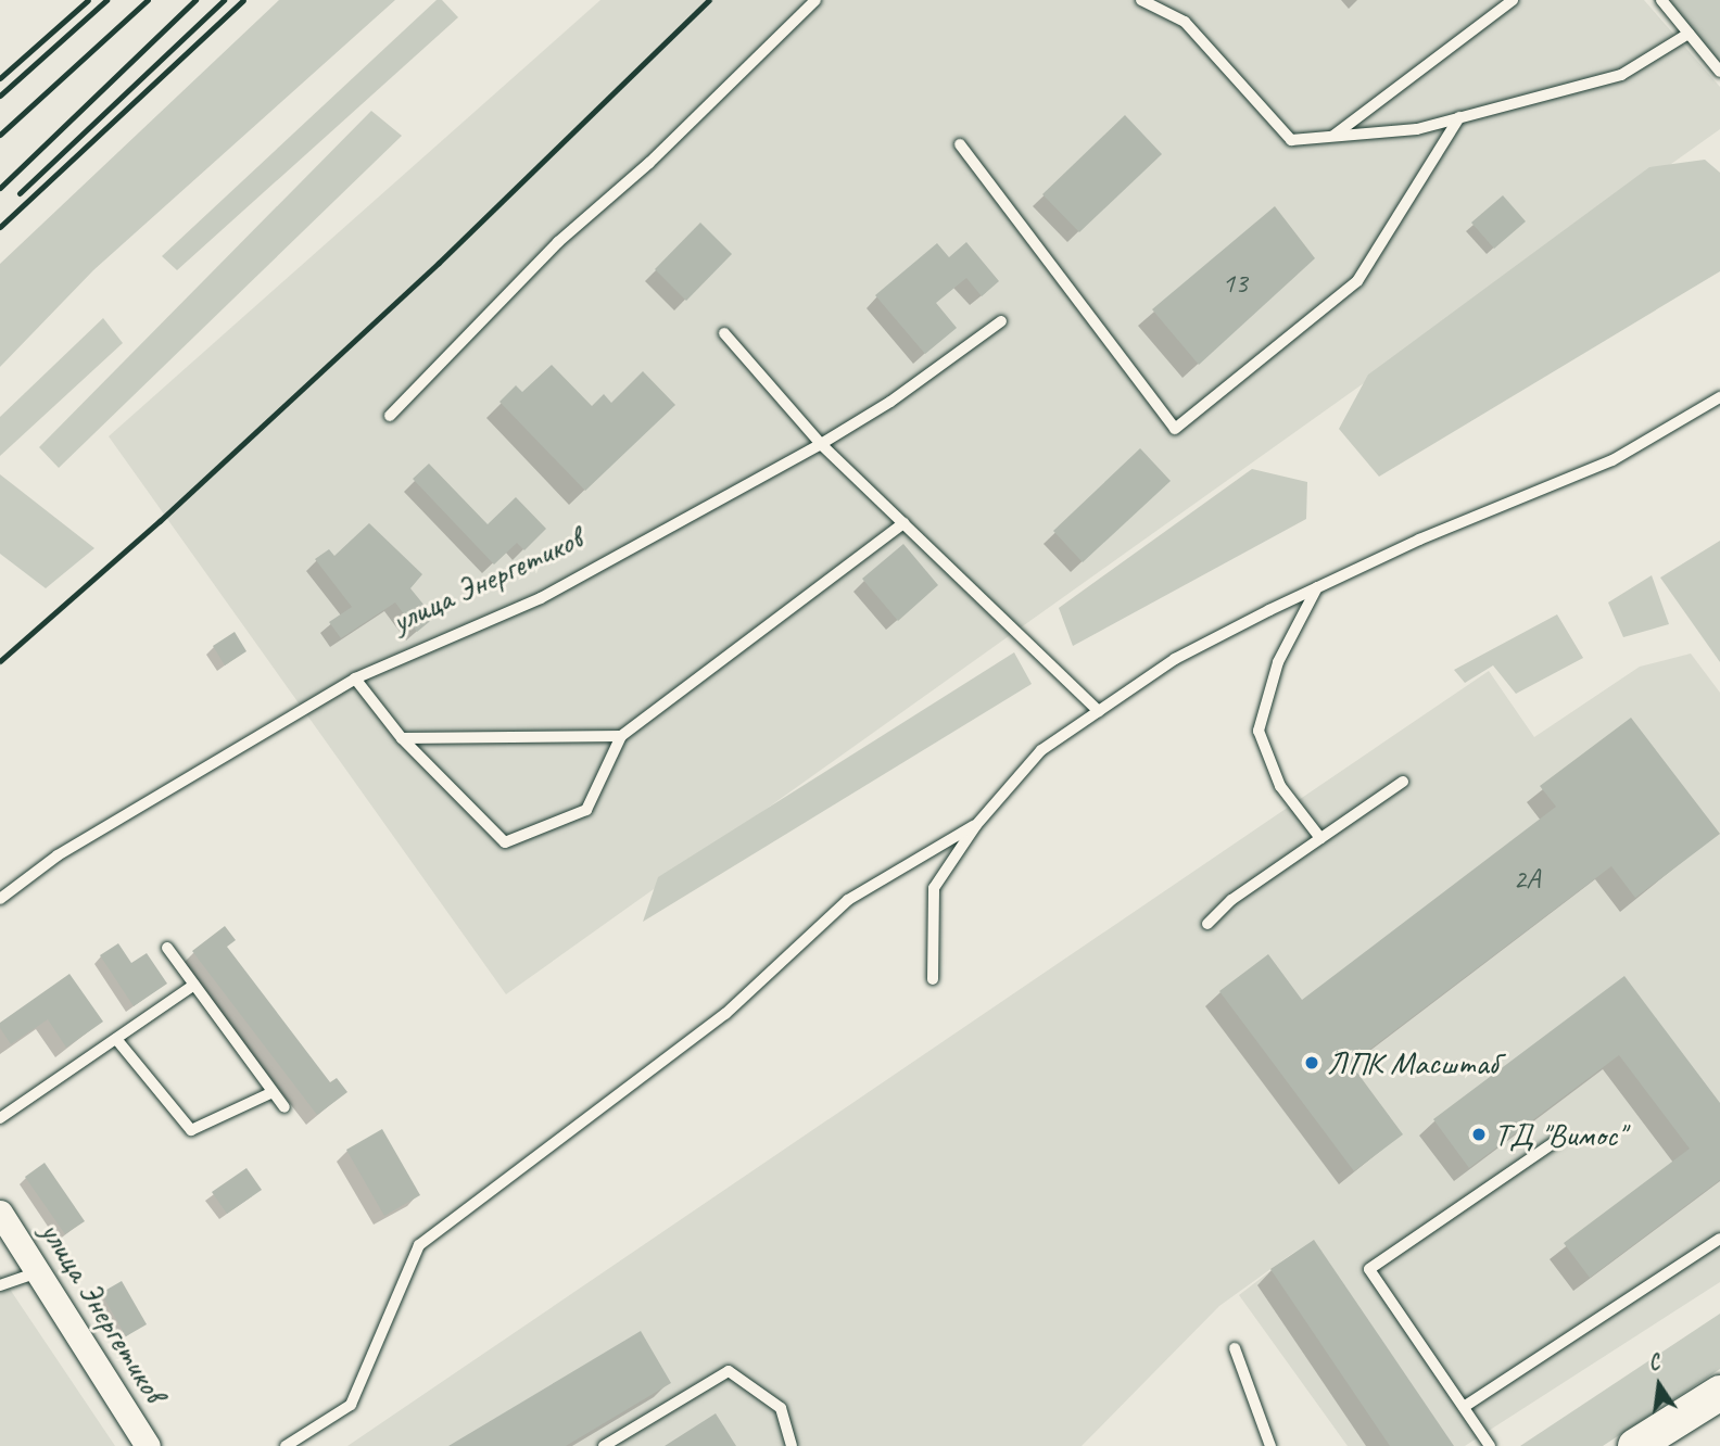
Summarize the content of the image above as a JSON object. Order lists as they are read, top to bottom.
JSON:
{
  "streets": {
    "street": ["улица Энергетиков"]
  },
  "places": ["ЛПК Масштаб", "ТД \"Вимос\""],
  "house_numbers": ["13", "2А"],
  "north": "top"
}
